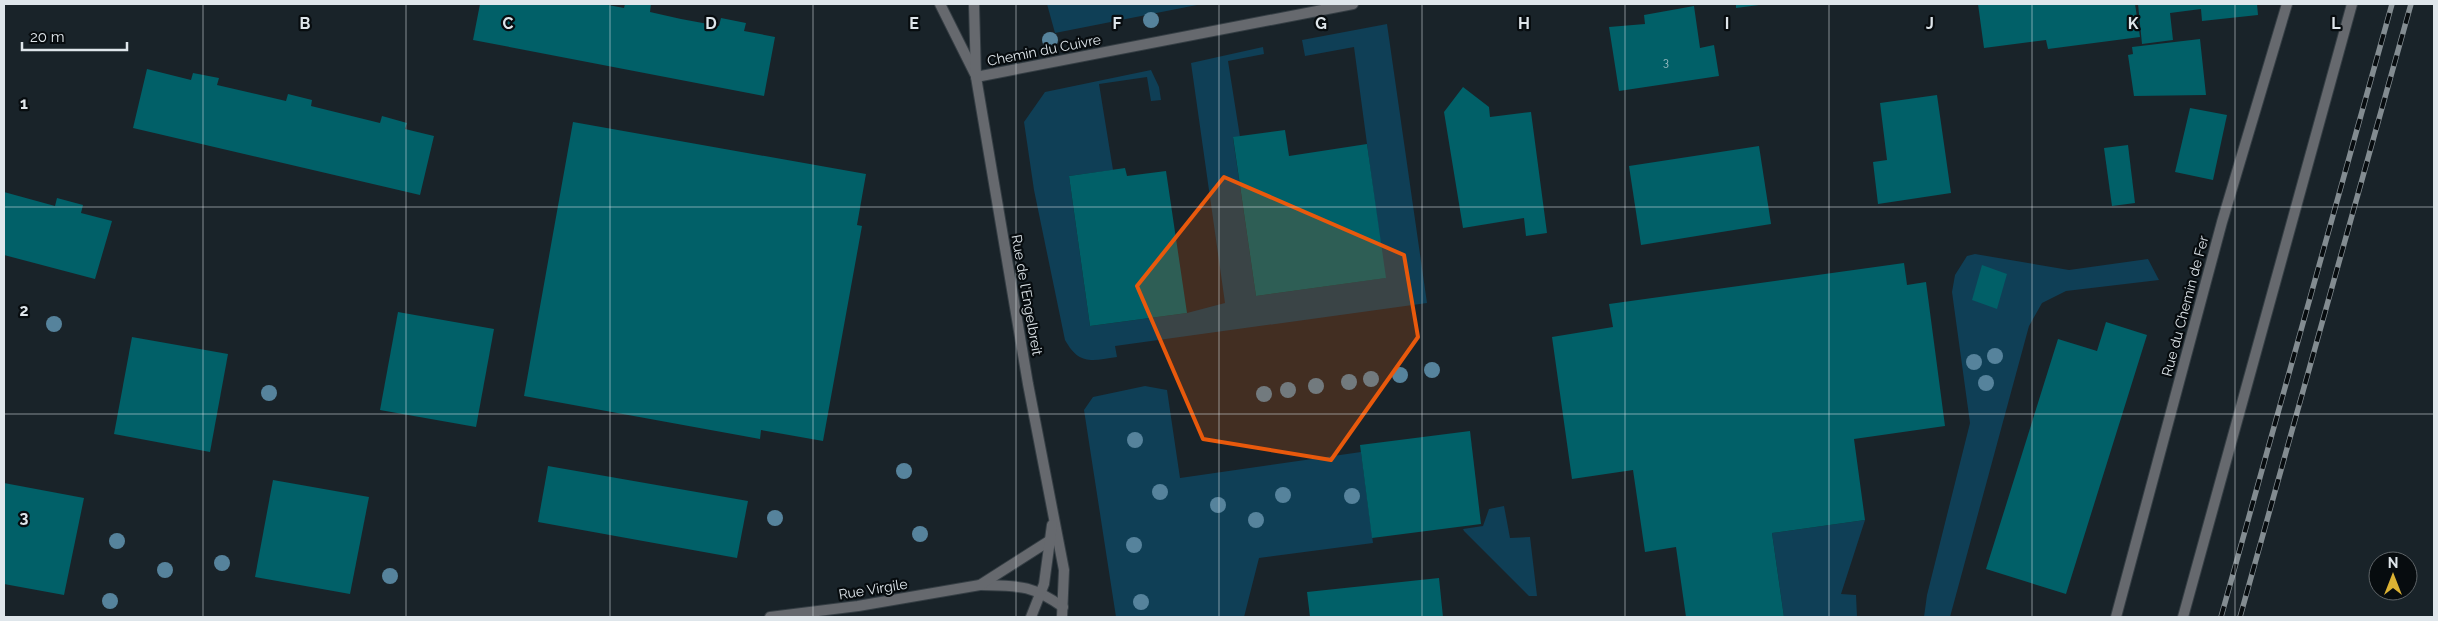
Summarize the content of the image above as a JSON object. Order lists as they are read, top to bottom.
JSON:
{
  "streets": {
    "street": [
      "Chemin du Cuivre",
      "Rue de l'Engelbreit",
      "Rue du Chemin de Fer",
      "Rue Virgile"
    ]
  },
  "crossings": [
    ["Chemin du Cuivre", "Rue de l'Engelbreit"],
    ["Rue de l'Engelbreit", "Rue Virgile"]
  ],
  "house_numbers": ["3"],
  "scale_bar": "20 m",
  "north": "top",
  "grid": {
    "columns": [
      "B",
      "C",
      "D",
      "E",
      "F",
      "G",
      "H",
      "I",
      "J",
      "K",
      "L"
    ],
    "rows": ["1", "2", "3"]
  }
}
